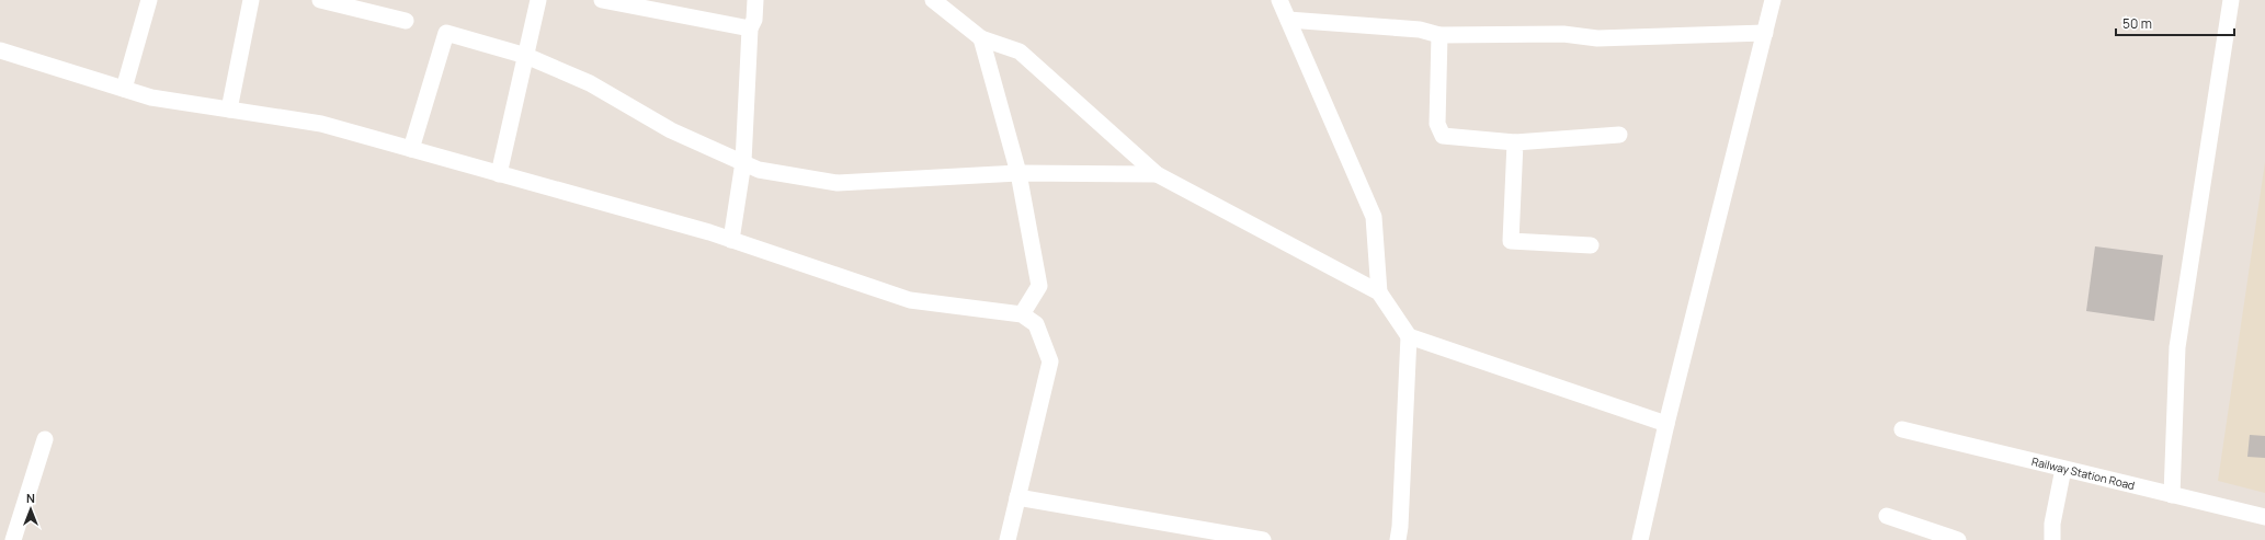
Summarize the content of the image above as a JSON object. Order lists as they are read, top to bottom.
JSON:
{
  "streets": {
    "street": ["Railway Station Road"]
  },
  "scale_bar": "50 m",
  "north": "top"
}
